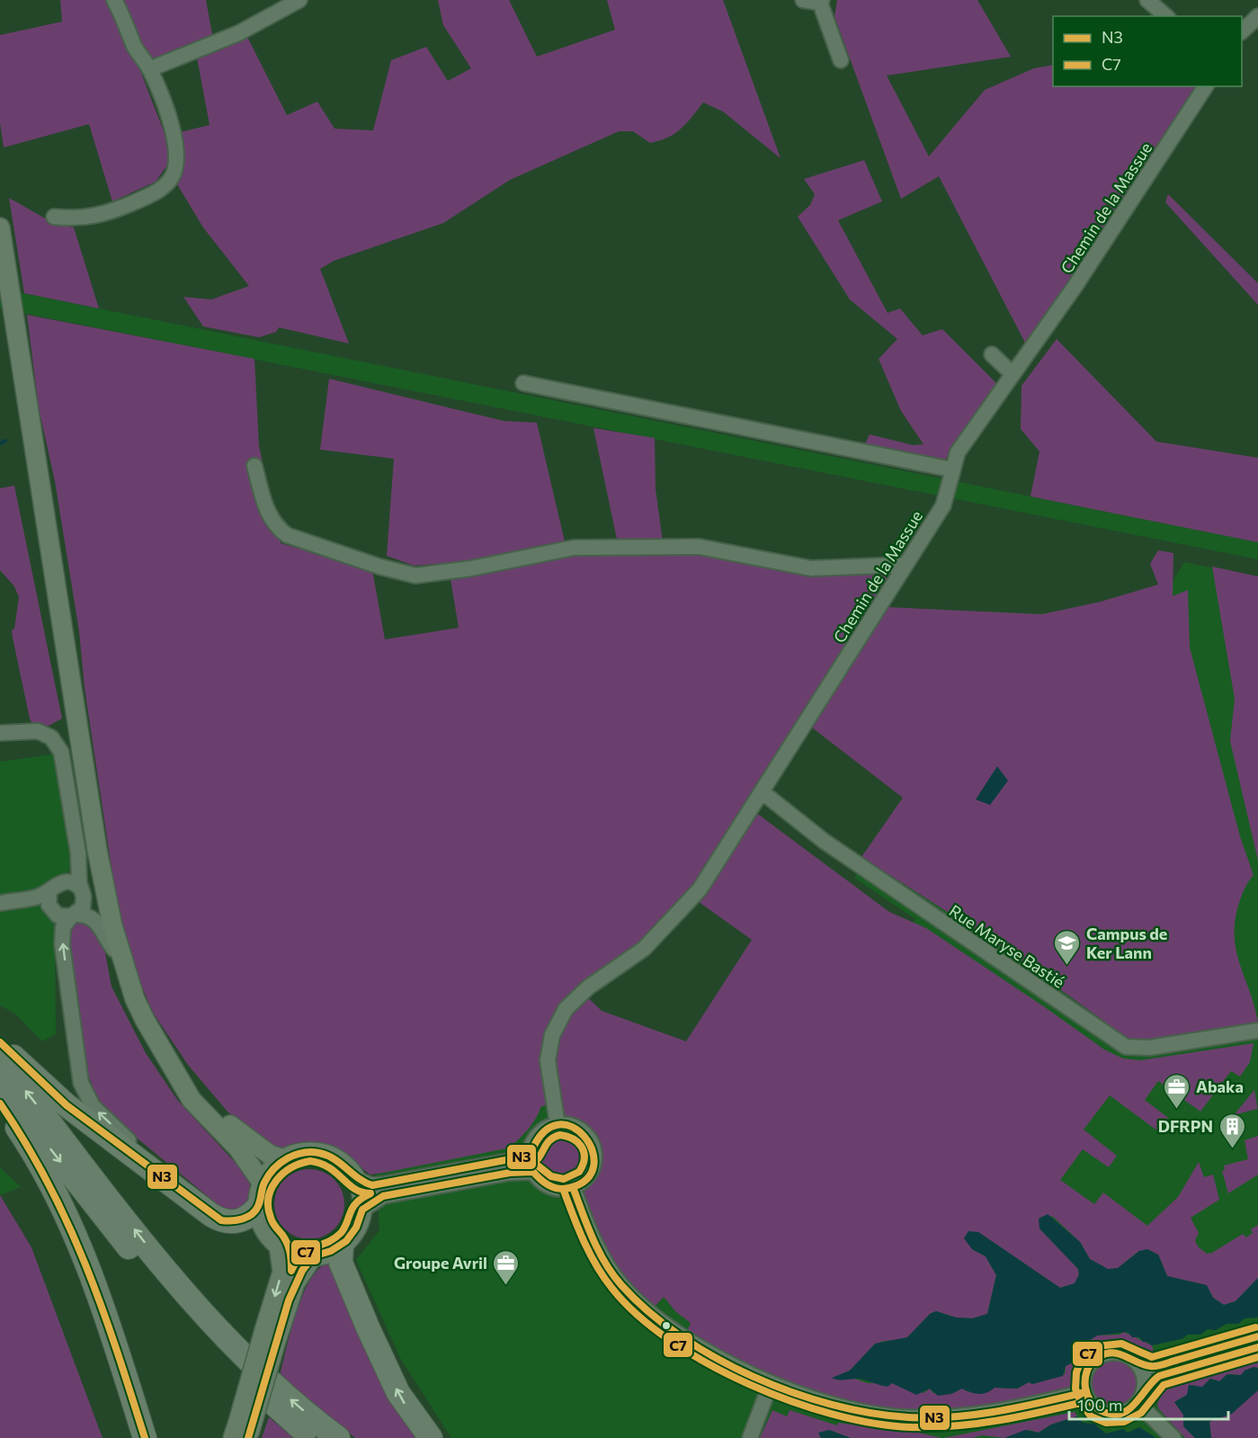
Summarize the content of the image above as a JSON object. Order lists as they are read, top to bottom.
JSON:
{
  "streets": {
    "street": ["Chemin de la Massue", "Rue Maryse Bastié"]
  },
  "crossings": [
    ["Chemin de la Massue", "Rue Maryse Bastié"]
  ],
  "places": {
    "school or university": ["Campus de Ker Lann"],
    "office": ["Abaka", "Groupe Avril"],
    "building": ["DFRPN"]
  },
  "lines": ["transit line N3", "transit line C7"],
  "legend": ["N3", "C7"],
  "scale_bar": "100 m"
}
